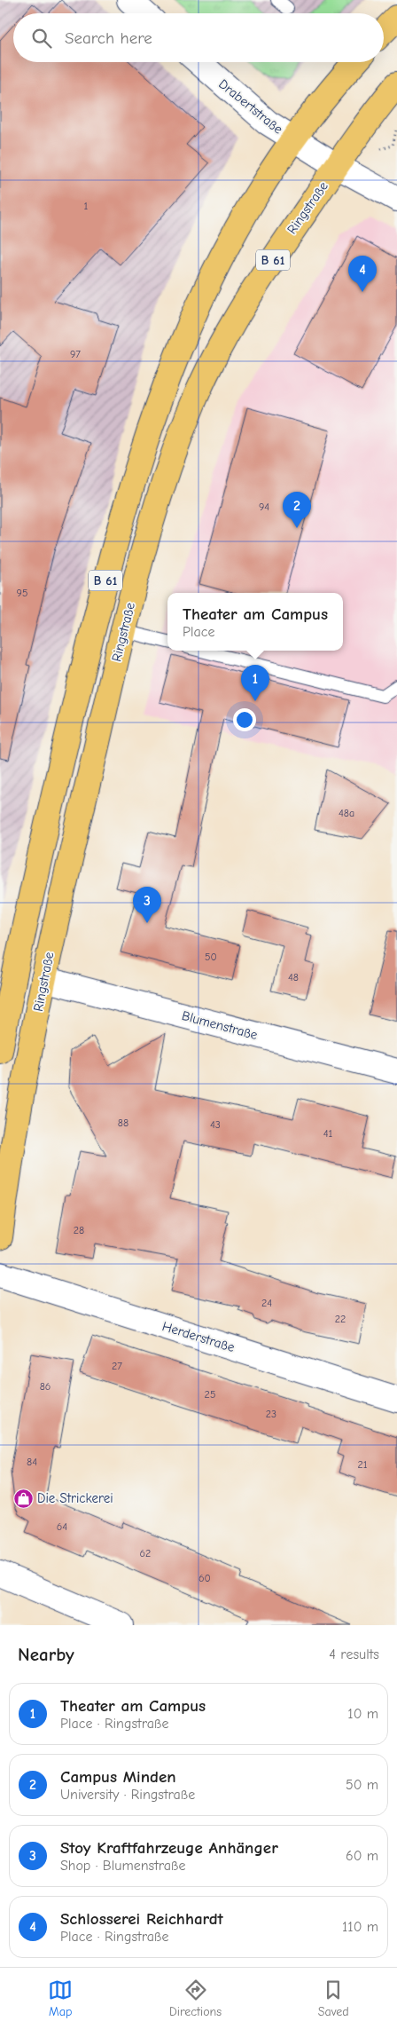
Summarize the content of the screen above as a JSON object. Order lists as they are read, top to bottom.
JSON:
{
  "streets": {
    "main road": ["Ringstraße", "B 61"],
    "street": ["Drabertstraße", "Blumenstraße", "Herderstraße"]
  },
  "crossings": [
    ["Drabertstraße", "Ringstraße"],
    ["Drabertstraße", "B 61"],
    ["Ringstraße", "Blumenstraße"]
  ],
  "places": {
    "shop": ["Die Strickerei"]
  },
  "house_numbers": [
    "1",
    "97",
    "94",
    "95",
    "48a",
    "50",
    "48",
    "88",
    "43",
    "41",
    "28",
    "24",
    "22",
    "27",
    "86",
    "25",
    "23",
    "84",
    "21",
    "64",
    "62",
    "60"
  ],
  "page": {
    "search": "Search here",
    "pins": [
      "4",
      "2",
      "1",
      "3"
    ],
    "popup": ["Theater am Campus", "Place"],
    "heading": ["Nearby", "4 results"],
    "list": [
      {
        "mark": "1",
        "name": "Theater am Campus",
        "note": "Place · Ringstraße",
        "value": "10 m"
      },
      {
        "mark": "2",
        "name": "Campus Minden",
        "note": "University · Ringstraße",
        "value": "50 m"
      },
      {
        "mark": "3",
        "name": "Stoy Kraftfahrzeuge Anhänger",
        "note": "Shop · Blumenstraße",
        "value": "60 m"
      },
      {
        "mark": "4",
        "name": "Schlosserei Reichhardt",
        "note": "Place · Ringstraße",
        "value": "110 m"
      }
    ],
    "nav": ["Map", "Directions", "Saved"]
  }
}
